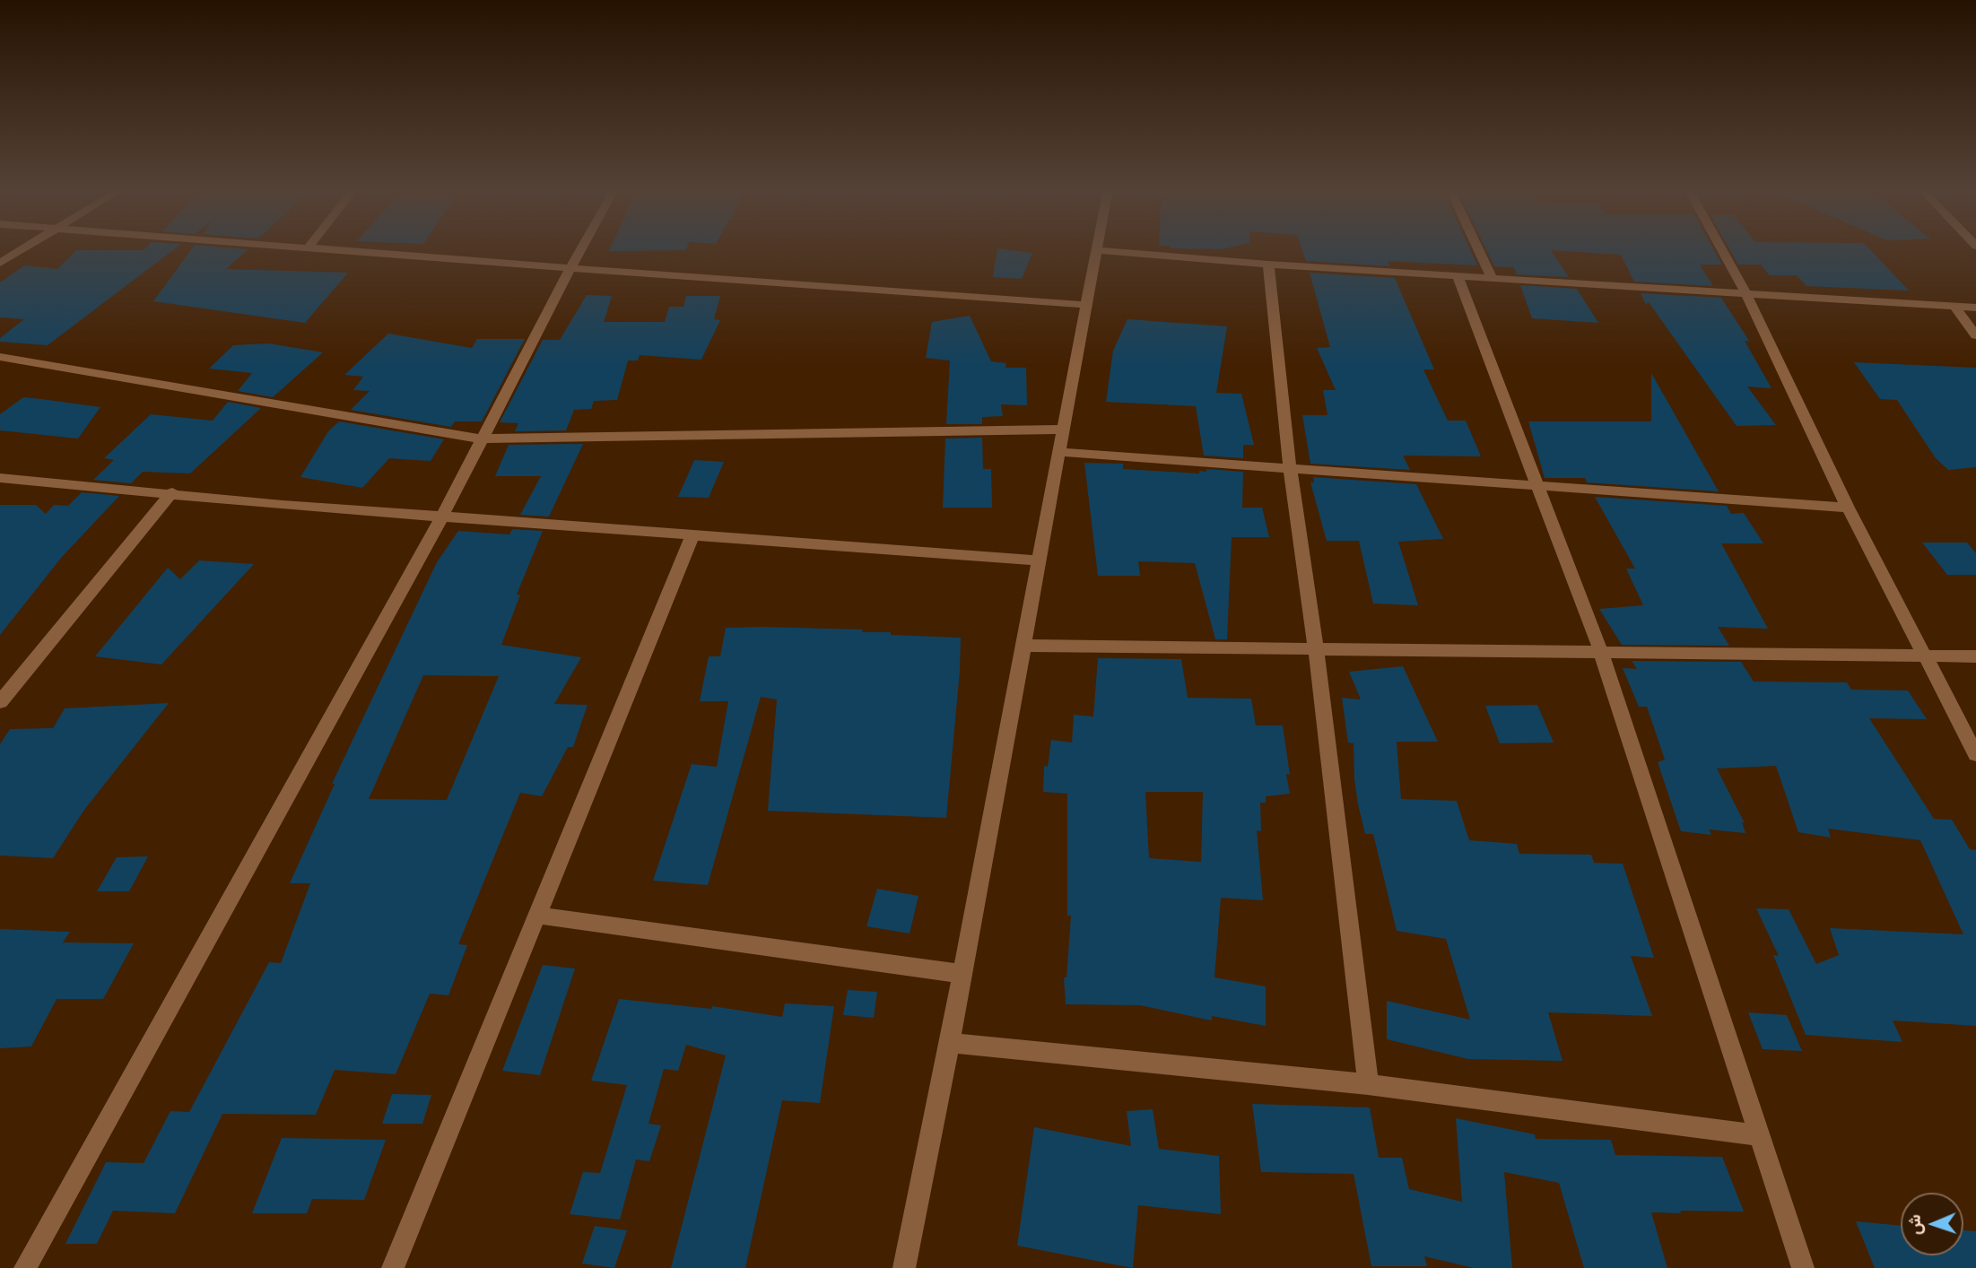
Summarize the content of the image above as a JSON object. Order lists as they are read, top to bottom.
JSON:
{
  "north": "left"
}
